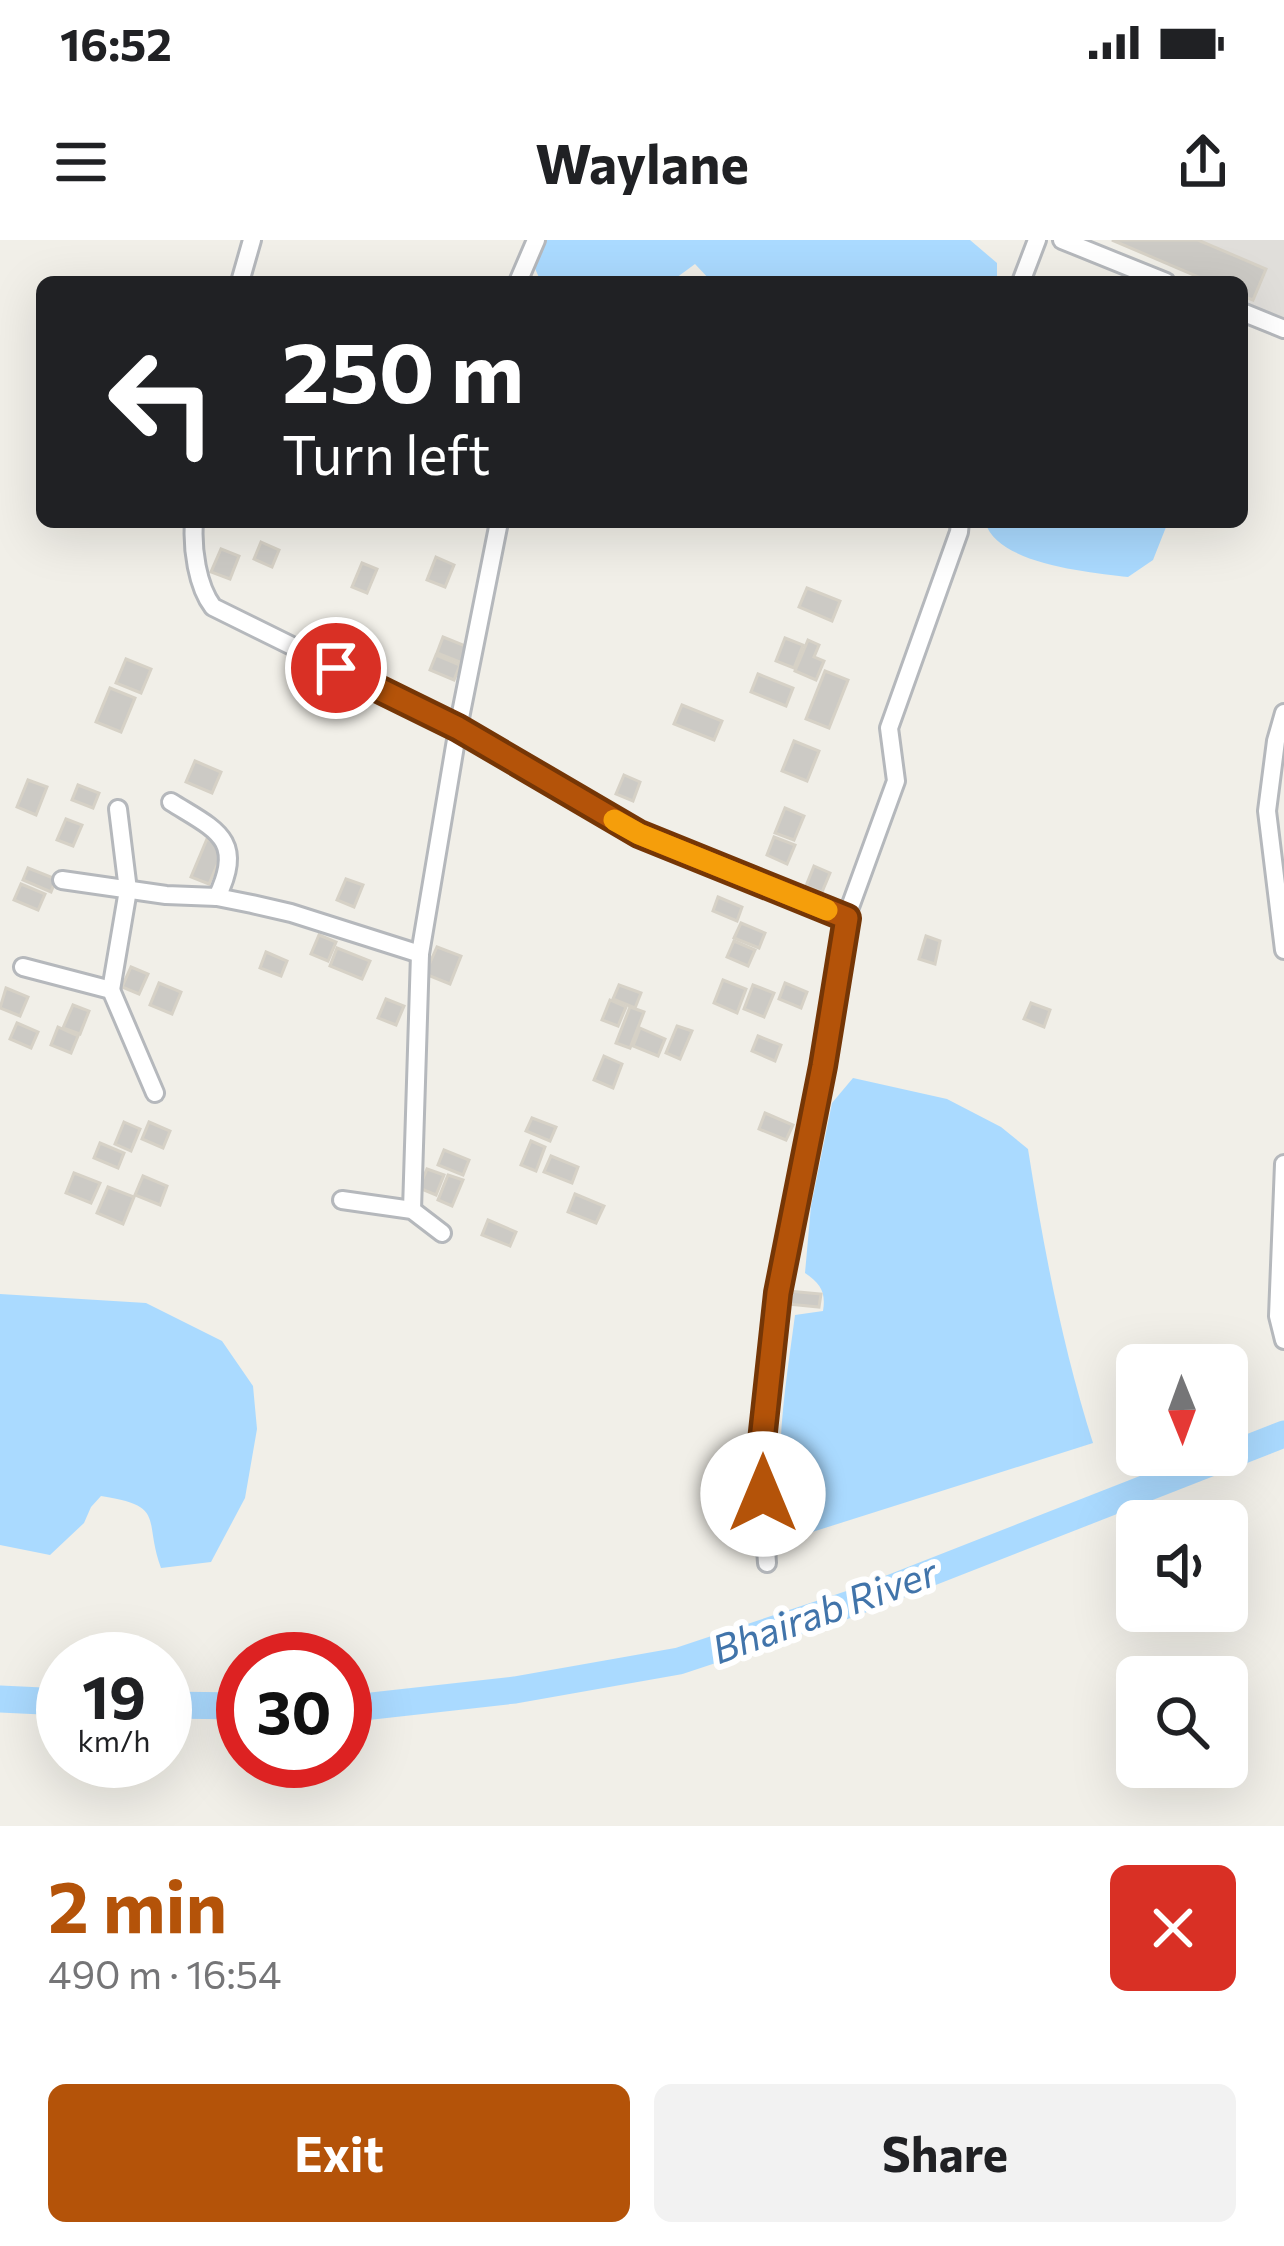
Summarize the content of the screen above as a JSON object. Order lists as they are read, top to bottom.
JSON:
{
  "water": ["Bhairab River"],
  "north": "bottom",
  "page": {
    "status": "16:52",
    "header": "Waylane",
    "turn": ["250 m", "Turn left"],
    "speed": "19 km/h",
    "limit": "30",
    "heading": ["2 min", "490 m · 16:54"],
    "buttons": ["Exit", "Share"]
  }
}
